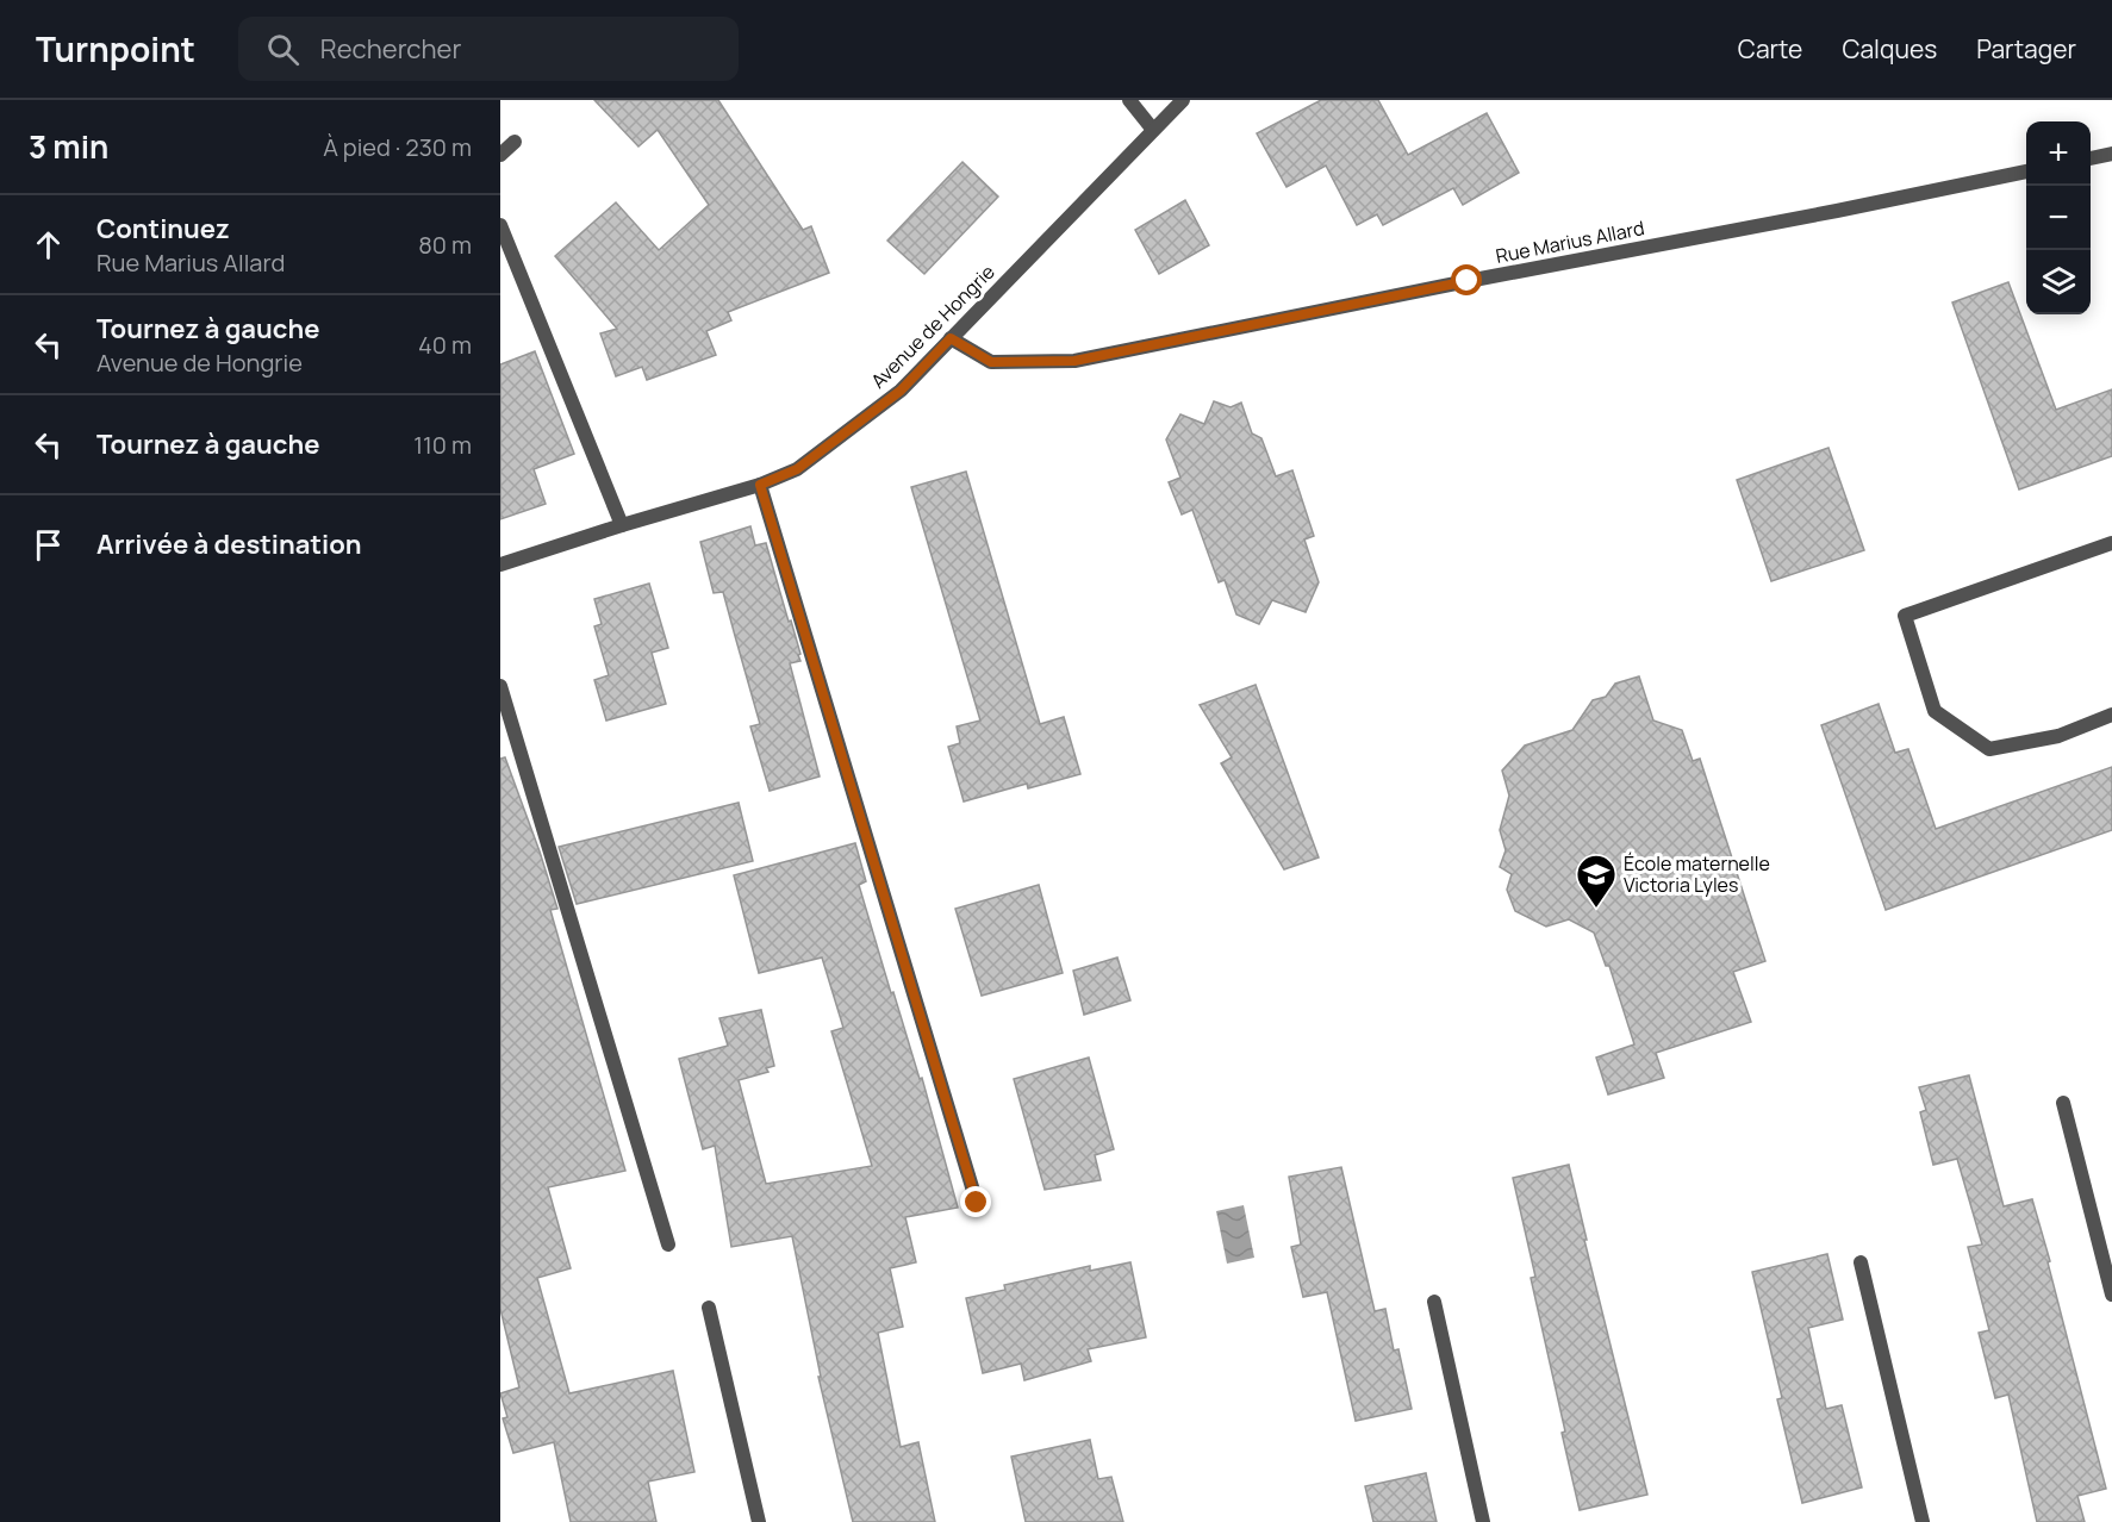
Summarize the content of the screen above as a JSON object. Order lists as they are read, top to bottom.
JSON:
{
  "streets": {
    "street": ["Rue Marius Allard", "Avenue de Hongrie"]
  },
  "crossings": [
    ["Rue Marius Allard", "Avenue de Hongrie"]
  ],
  "places": {
    "school or university": ["École maternelle Victoria Lyles"]
  },
  "page": {
    "header": "Turnpoint",
    "search": "Rechercher",
    "nav": ["Carte", "Calques", "Partager"],
    "heading": ["3 min", "À pied · 230 m"],
    "map_buttons": ["+", "−"],
    "list": [
      ["Continuez", "Rue Marius Allard", "80 m"],
      ["Tournez à gauche", "Avenue de Hongrie", "40 m"],
      ["Tournez à gauche", "110 m"],
      "Arrivée à destination"
    ]
  }
}
